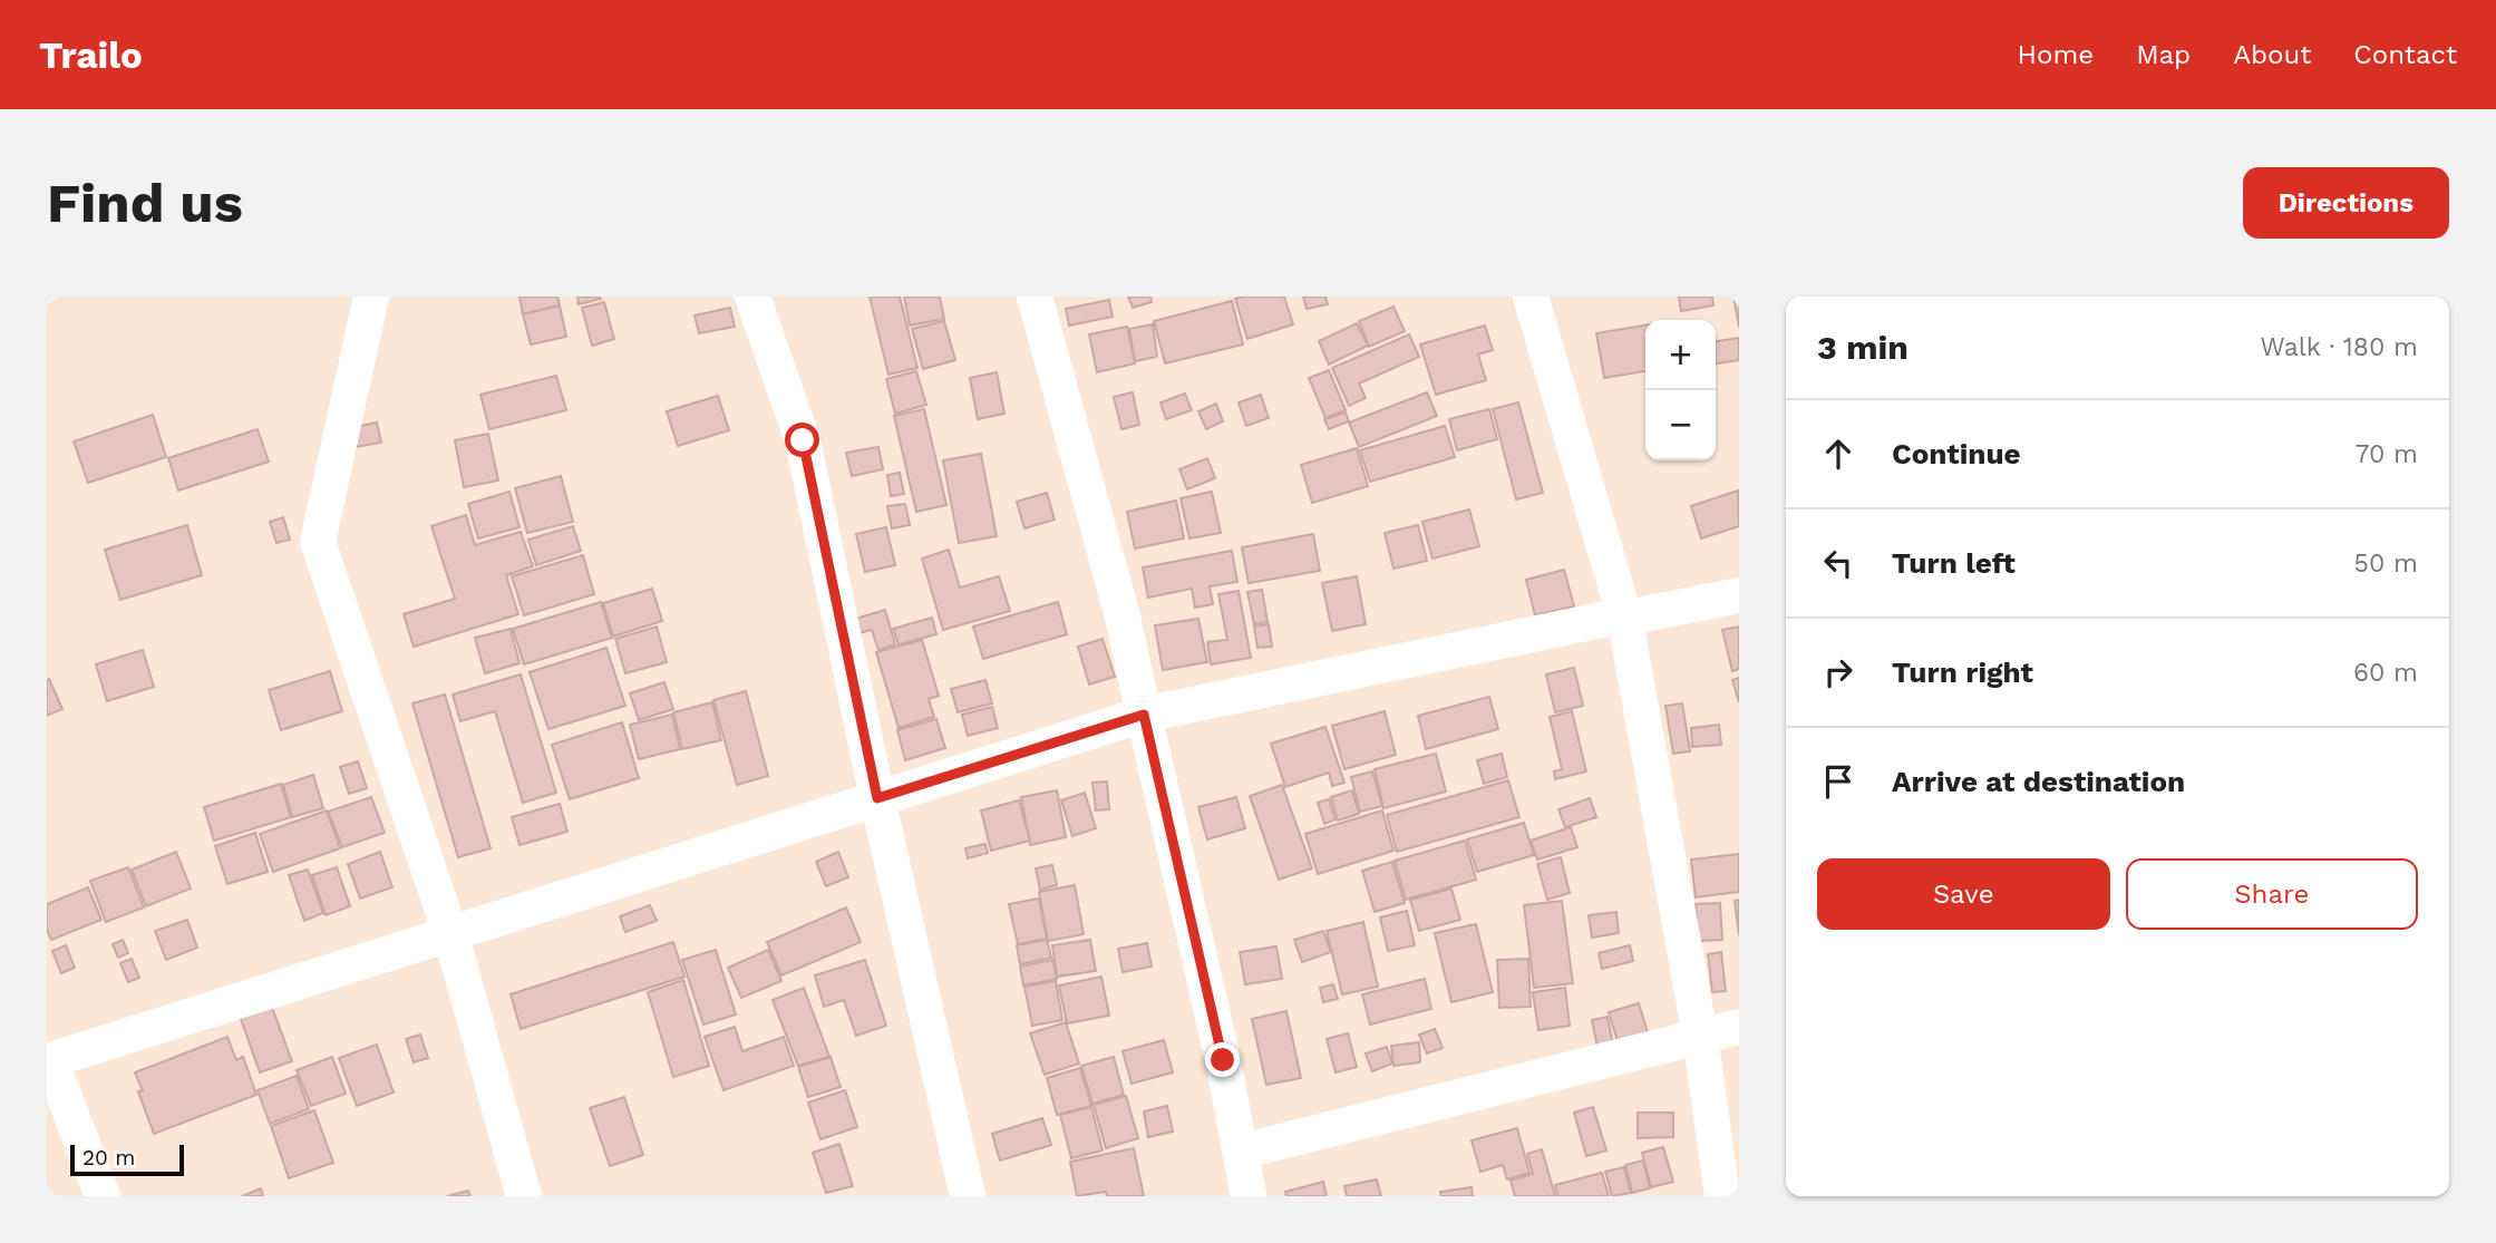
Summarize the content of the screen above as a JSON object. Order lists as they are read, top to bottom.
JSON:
{
  "scale_bar": "20 m",
  "page": {
    "header": "Trailo",
    "nav": [
      "Home",
      "Map",
      "About",
      "Contact"
    ],
    "buttons": [
      "Directions",
      ["Save", "Share"]
    ],
    "title": "Find us",
    "heading": ["3 min", "Walk · 180 m"],
    "map_buttons": ["+", "−"],
    "list": [
      ["Continue", "70 m"],
      ["Turn left", "50 m"],
      ["Turn right", "60 m"],
      "Arrive at destination"
    ],
    "scale": "20 m"
  }
}
